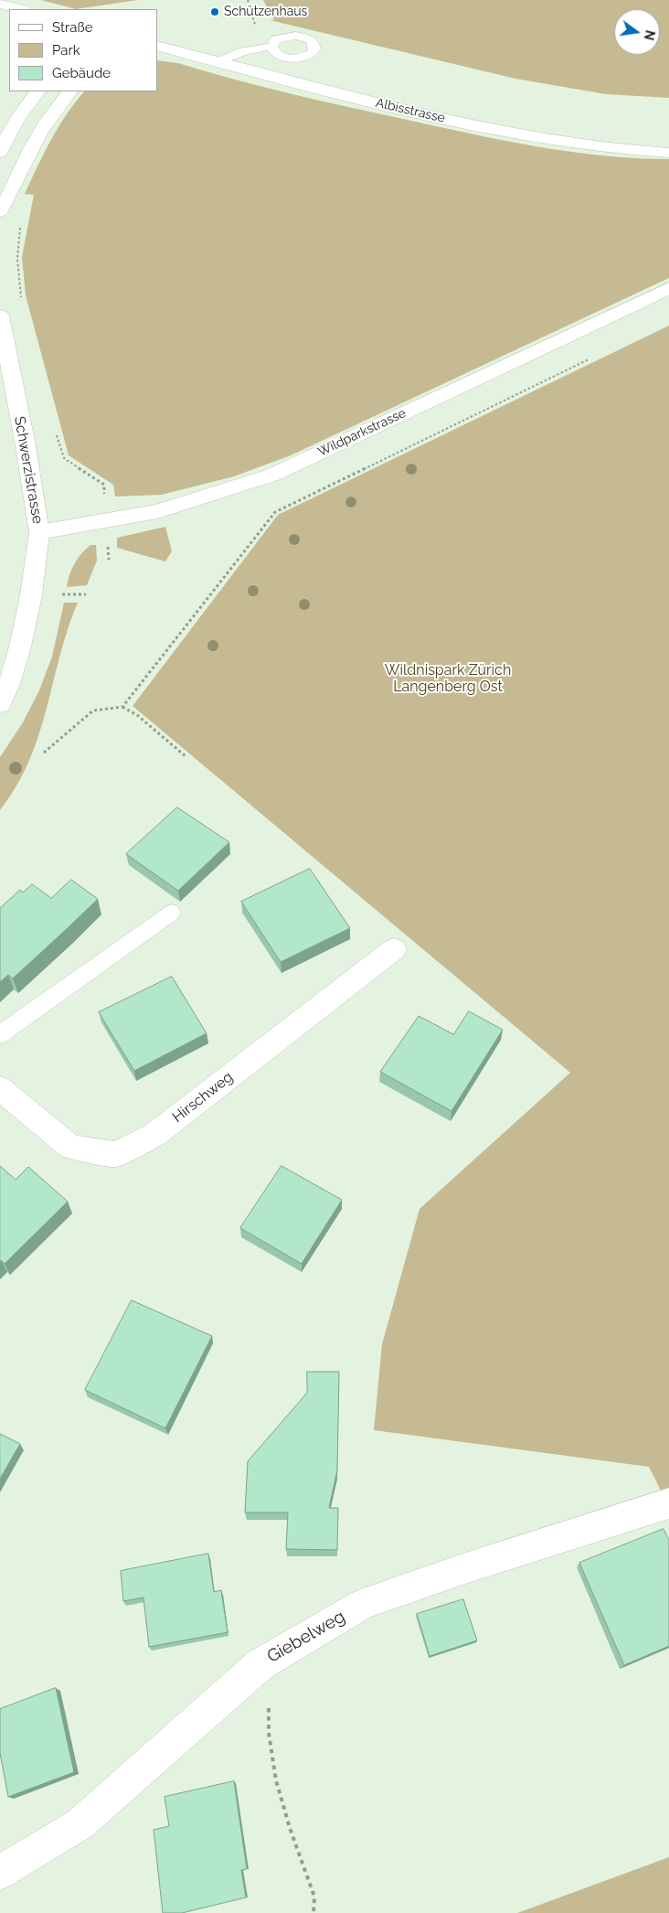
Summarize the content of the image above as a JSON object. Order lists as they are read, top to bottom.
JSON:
{
  "streets": {
    "main road": [
      "Albisstrasse",
      "Wildparkstrasse",
      "Schwerzistrasse",
      "Hirschweg",
      "Giebelweg"
    ]
  },
  "crossings": [
    ["Wildparkstrasse", "Schwerzistrasse"]
  ],
  "parks": ["Wildnispark Zürich Langenberg Ost"],
  "places": ["Schützenhaus"],
  "legend": ["Straße", "Park", "Gebäude"],
  "north": "right"
}
